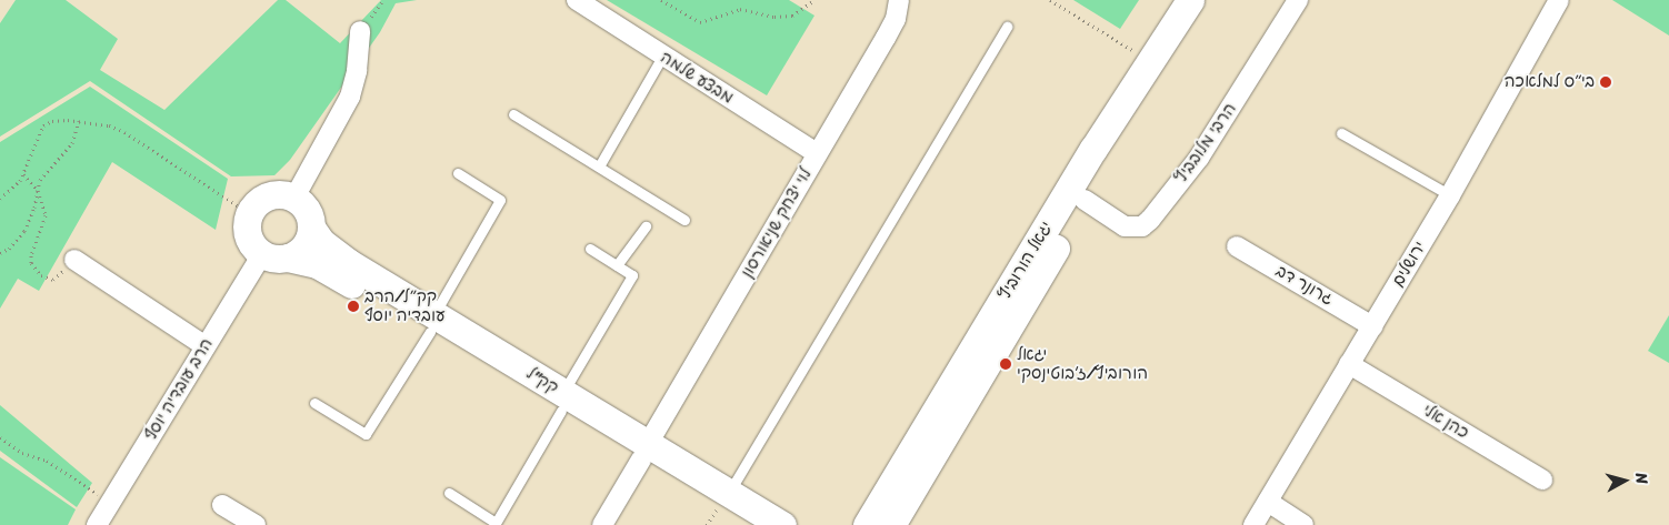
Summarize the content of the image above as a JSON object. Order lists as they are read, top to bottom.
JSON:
{
  "streets": {
    "main road": ["יגאל הורוביץ", "קק\"ל"],
    "street": [
      "מבצע שלמה",
      "הרבי מלובביץ",
      "לוי יצחק שניאורסון",
      "ירושלים",
      "גרונר דב",
      "הרב עובדיה יוסף",
      "כהן אלי"
    ]
  },
  "crossings": [
    ["מבצע שלמה", "לוי יצחק שניאורסון"],
    ["הרבי מלובביץ", "יגאל הורוביץ"],
    ["לוי יצחק שניאורסון", "קק\"ל"],
    ["ירושלים", "גרונר דב"],
    ["ירושלים", "כהן אלי"],
    ["קק\"ל", "הרב עובדיה יוסף"]
  ],
  "places": ["בי״ס למלאכה", "קק״ל/הרב עובדיה יוסף", "יגאל הורוביץ/ז׳בוטינסקי"],
  "north": "right"
}
